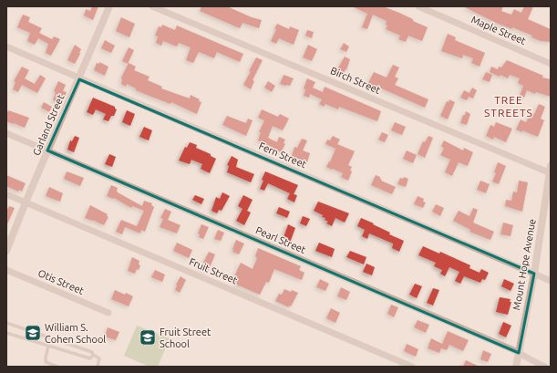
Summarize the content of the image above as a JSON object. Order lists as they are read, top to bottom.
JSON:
{
  "streets": {
    "street": [
      "Maple Street",
      "Birch Street",
      "Garland Street",
      "Fern Street",
      "Pearl Street",
      "Mount Hope Avenue",
      "Fruit Street",
      "Otis Street"
    ]
  },
  "crossings": [
    ["Birch Street", "Mount Hope Avenue"],
    ["Garland Street", "Fern Street"],
    ["Garland Street", "Pearl Street"],
    ["Garland Street", "Fruit Street"],
    ["Fern Street", "Mount Hope Avenue"],
    ["Pearl Street", "Mount Hope Avenue"]
  ],
  "districts": ["TREE STREETS"],
  "places": {
    "school or university": ["William S. Cohen School", "Fruit Street School"]
  }
}
